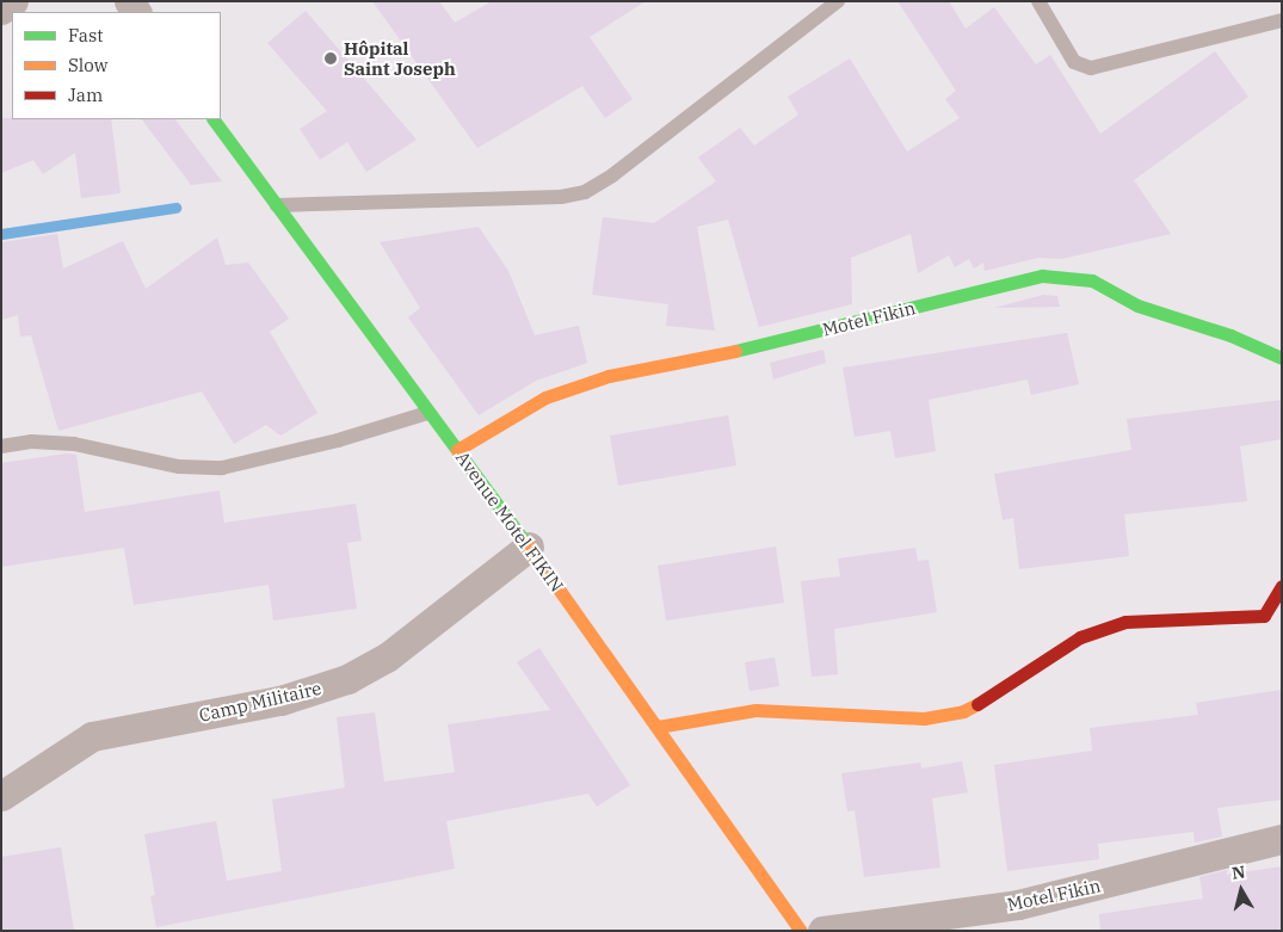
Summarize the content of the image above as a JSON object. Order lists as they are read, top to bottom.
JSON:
{
  "streets": {
    "street": ["Motel Fikin", "Avenue Motel FIKIN", "Camp Militaire"]
  },
  "crossings": [
    ["Motel Fikin", "Avenue Motel FIKIN"],
    ["Avenue Motel FIKIN", "Camp Militaire"]
  ],
  "places": ["Hôpital Saint Joseph"],
  "legend": ["Fast", "Slow", "Jam"],
  "north": "top"
}
